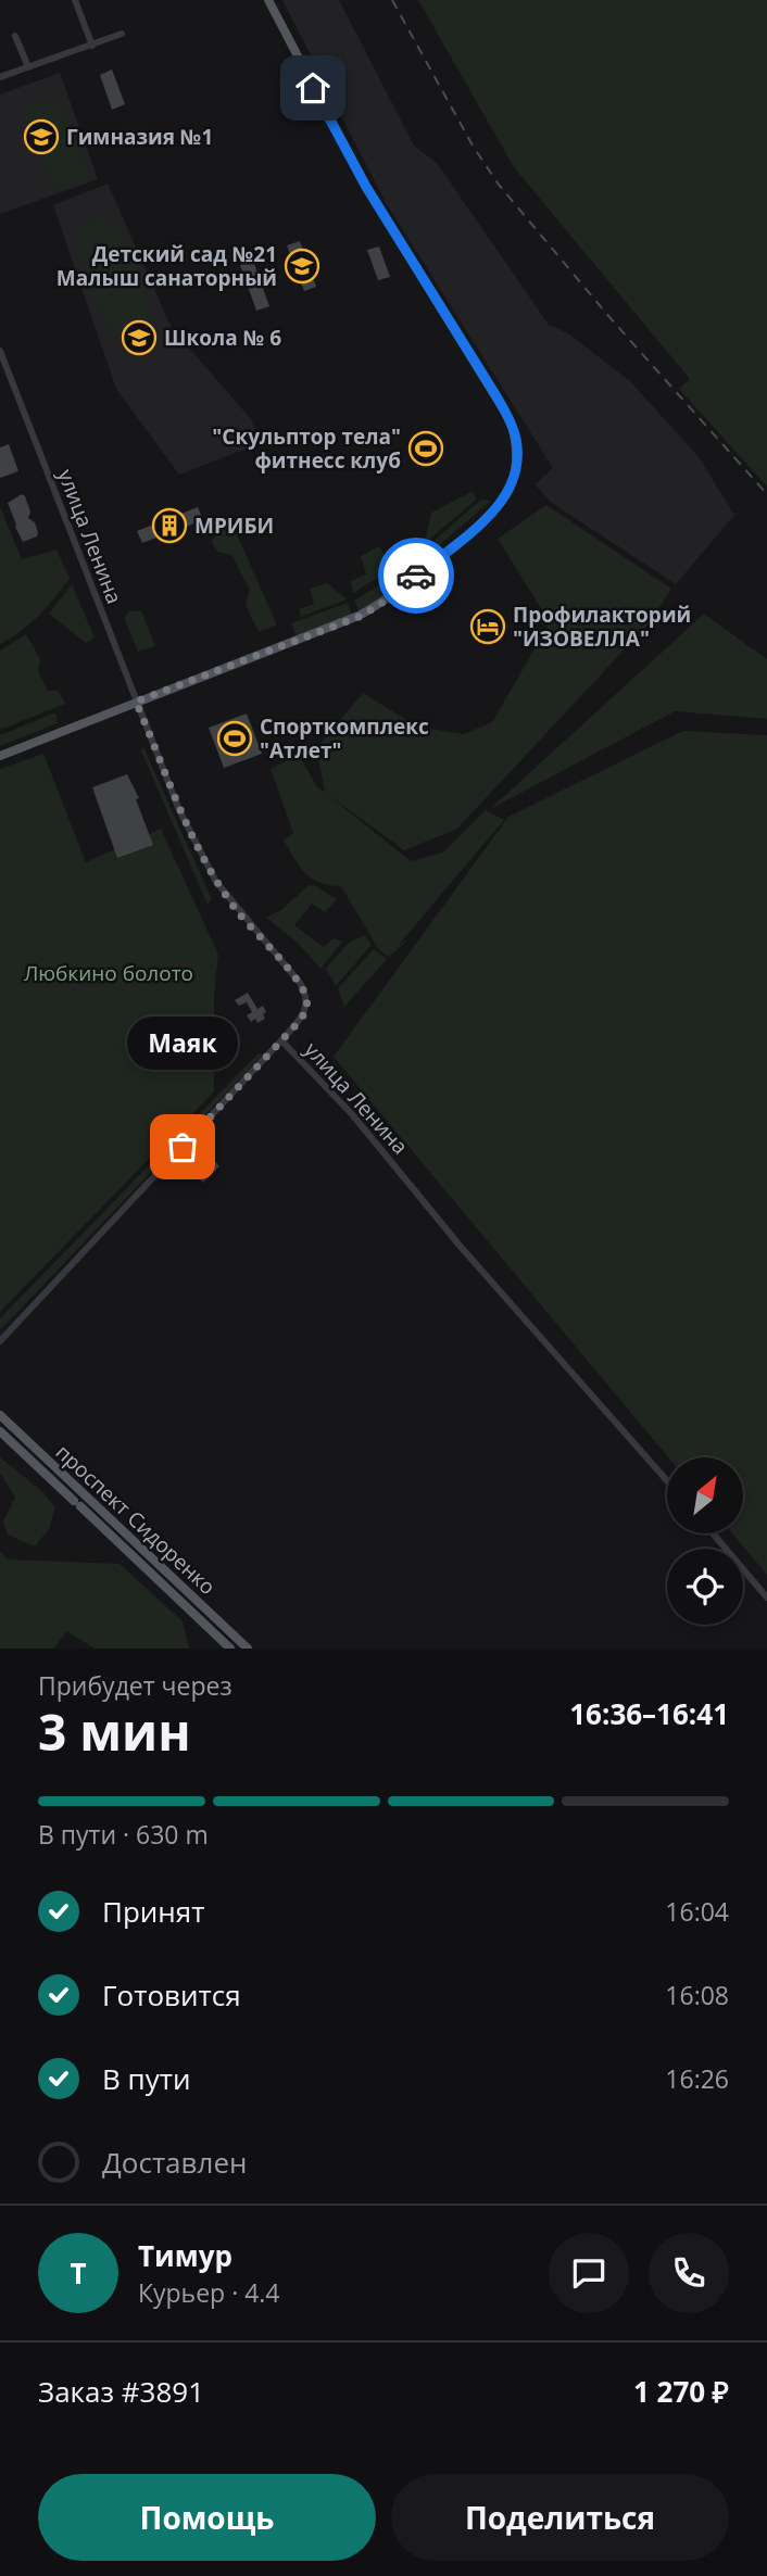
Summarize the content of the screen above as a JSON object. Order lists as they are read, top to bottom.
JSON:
{
  "streets": {
    "main road": ["проспект Сидоренко"],
    "street": ["улица Ленина"]
  },
  "parks": ["Любкино болото"],
  "places": {
    "school or university": ["Гимназия №1", "Детский сад №21 Малыш санаторный", "Школа № 6"],
    "sports": ["\"Скульптор тела\" фитнесс клуб", "Спорткомплекс \"Атлет\""],
    "building": ["МРИБИ"],
    "hotel": ["Профилакторий \"ИЗОВЕЛЛА\""],
    "other": ["Маяк"]
  },
  "north": "top right",
  "page": {
    "bubble": "Маяк",
    "heading": ["3 мин", "Прибудет через", "16:36–16:41"],
    "panel": [
      "Тимур",
      "Курьер · 4.4",
      "Заказ #3891",
      "1 270 ₽"
    ],
    "bar": "В пути · 630 m",
    "list": [
      ["Принят", "16:04"],
      ["Готовится", "16:08"],
      ["В пути", "16:26"],
      "Доставлен"
    ],
    "round": "Т",
    "buttons": ["Помощь", "Поделиться"]
  }
}
